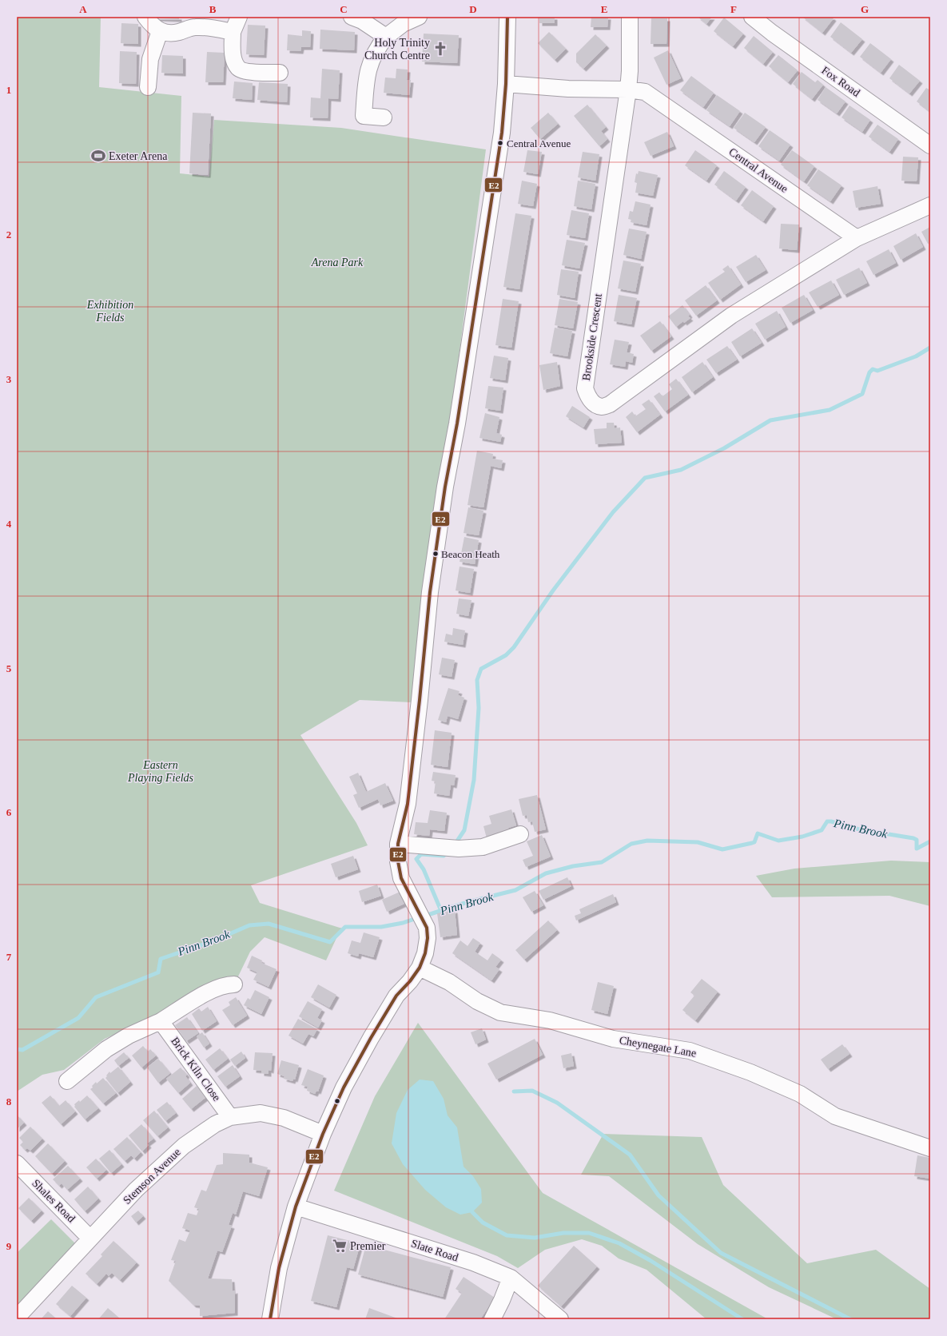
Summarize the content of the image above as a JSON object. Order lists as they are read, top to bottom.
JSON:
{
  "streets": {
    "street": [
      "Fox Road",
      "Central Avenue",
      "Brookside Crescent",
      "Cheynegate Lane",
      "Brick Kiln Close",
      "Stemson Avenue",
      "Shales Road",
      "Slate Road"
    ]
  },
  "crossings": [
    ["Central Avenue", "Brookside Crescent"],
    ["Brick Kiln Close", "Stemson Avenue"],
    ["Stemson Avenue", "Shales Road"]
  ],
  "water": ["Pinn Brook"],
  "parks": ["Arena Park", "Exhibition Fields", "Eastern Playing Fields"],
  "places": {
    "church": ["Holy Trinity Church Centre"],
    "other": ["Central Avenue", "Beacon Heath"],
    "sports": ["Exeter Arena"],
    "supermarket": ["Premier"]
  },
  "lines": ["transit line E2"],
  "grid": {
    "columns": [
      "A",
      "B",
      "C",
      "D",
      "E",
      "F",
      "G"
    ],
    "rows": [
      "1",
      "2",
      "3",
      "4",
      "5",
      "6",
      "7",
      "8",
      "9"
    ]
  }
}
